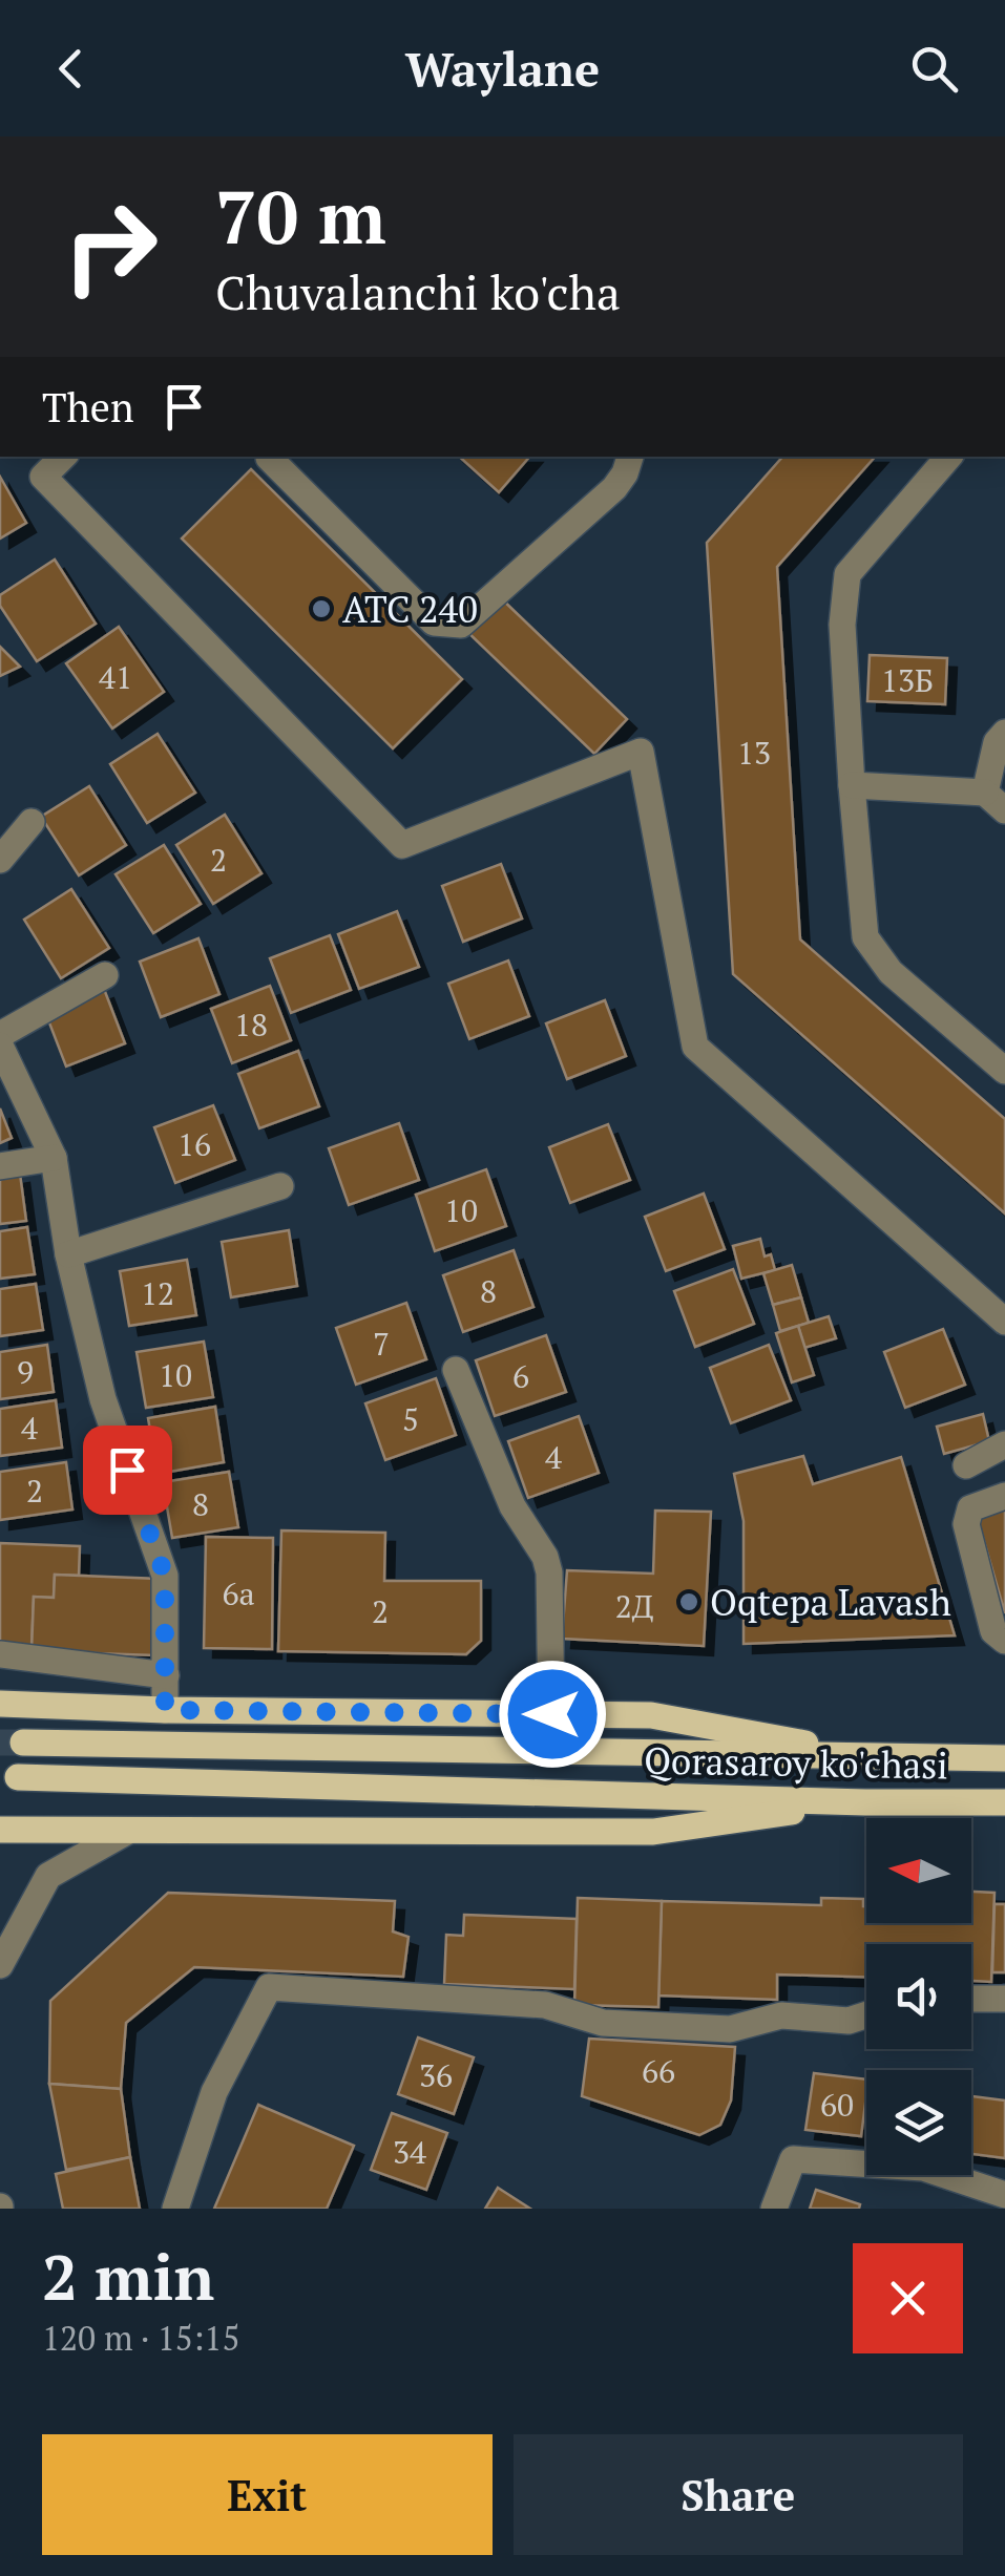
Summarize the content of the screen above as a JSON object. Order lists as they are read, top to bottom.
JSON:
{
  "streets": {
    "main road": ["Qorasaroy ko'chasi"]
  },
  "places": ["АТС 240", "Oqtepa Lavash"],
  "house_numbers": [
    "41",
    "13Б",
    "13",
    "2",
    "18",
    "16",
    "10",
    "8",
    "12",
    "7",
    "9",
    "10",
    "6",
    "5",
    "4",
    "4",
    "2",
    "8",
    "6a",
    "2Д",
    "2",
    "66",
    "36",
    "60",
    "34"
  ],
  "north": "left",
  "page": {
    "header": "Waylane",
    "turn": ["70 m", "Chuvalanchi ko'cha"],
    "then": "Then",
    "heading": ["2 min", "120 m · 15:15"],
    "buttons": ["Exit", "Share"]
  }
}
